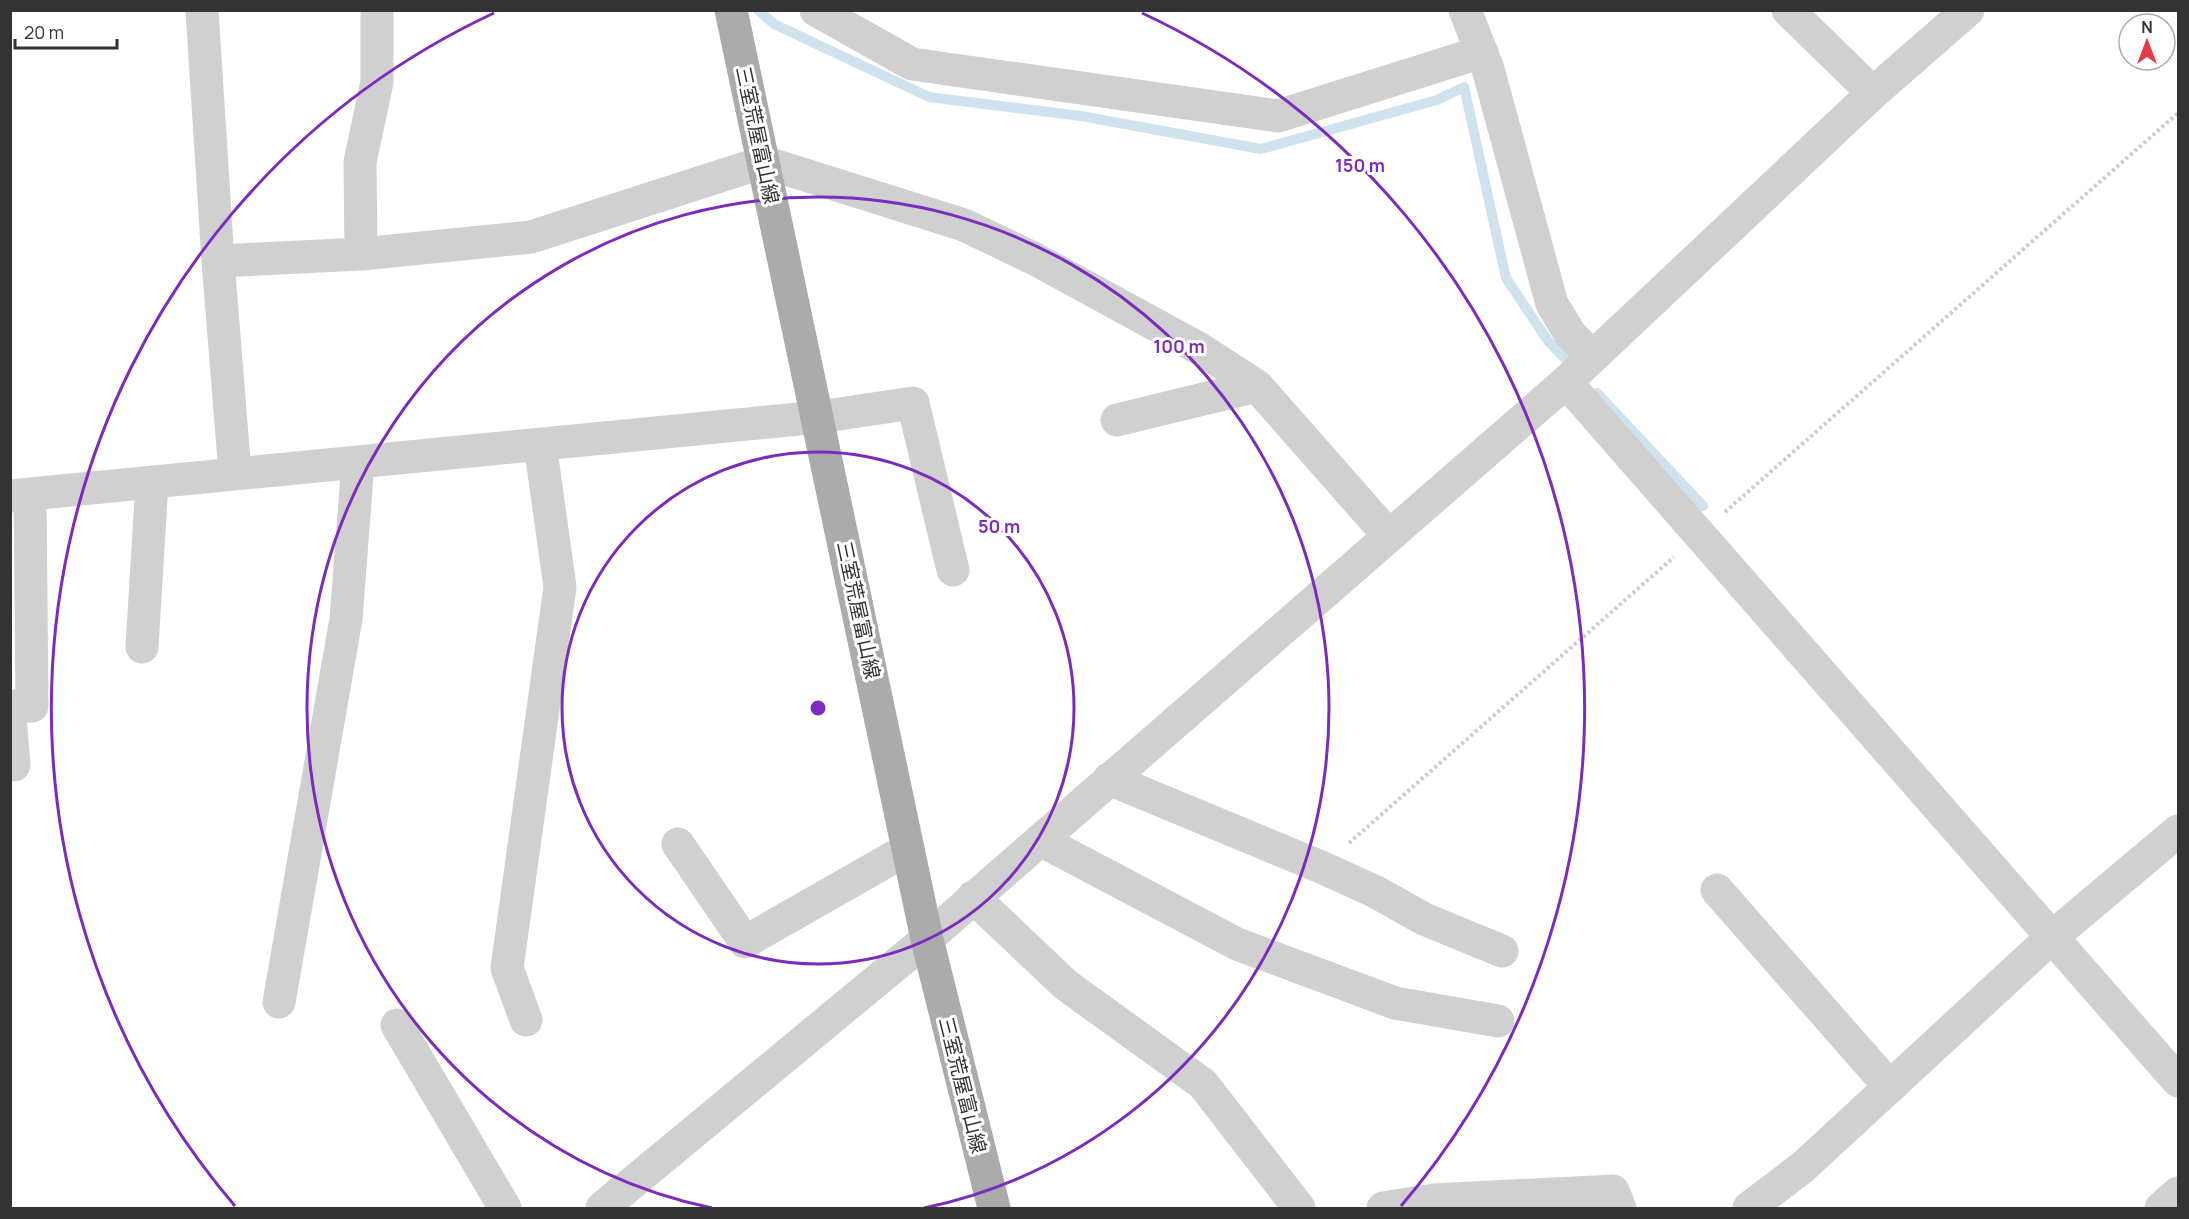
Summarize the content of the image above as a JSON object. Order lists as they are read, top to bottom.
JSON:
{
  "streets": {
    "main road": ["三室荒屋富山線"]
  },
  "scale_bar": "20 m",
  "north": "top",
  "rings": ["150 m", "100 m", "50 m"]
}
